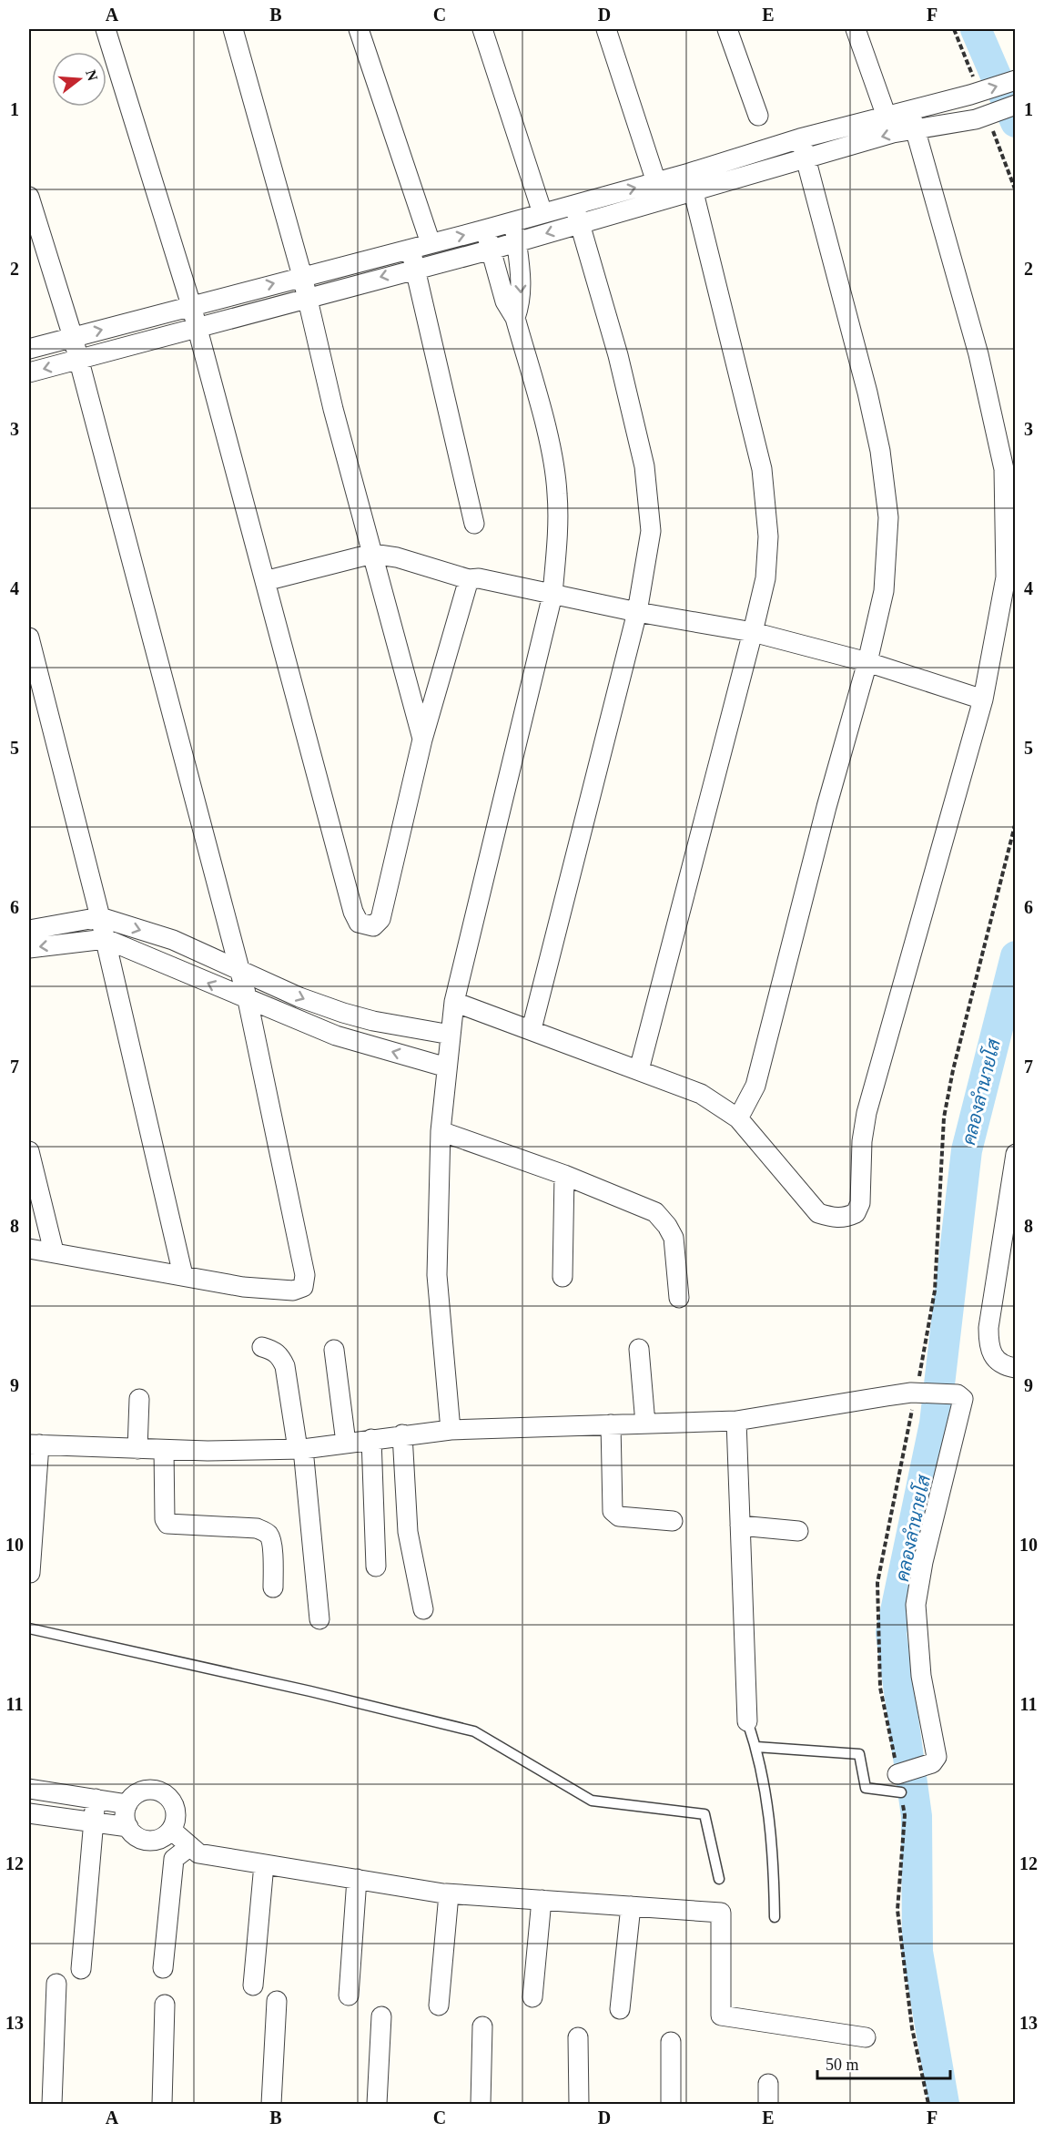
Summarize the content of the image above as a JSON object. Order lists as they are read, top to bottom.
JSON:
{
  "water": ["คลองลำนายโส"],
  "scale_bar": "50 m",
  "north": "right",
  "grid": {
    "columns": [
      "A",
      "B",
      "C",
      "D",
      "E",
      "F"
    ],
    "rows": [
      "1",
      "2",
      "3",
      "4",
      "5",
      "6",
      "7",
      "8",
      "9",
      "10",
      "11",
      "12",
      "13"
    ]
  }
}
